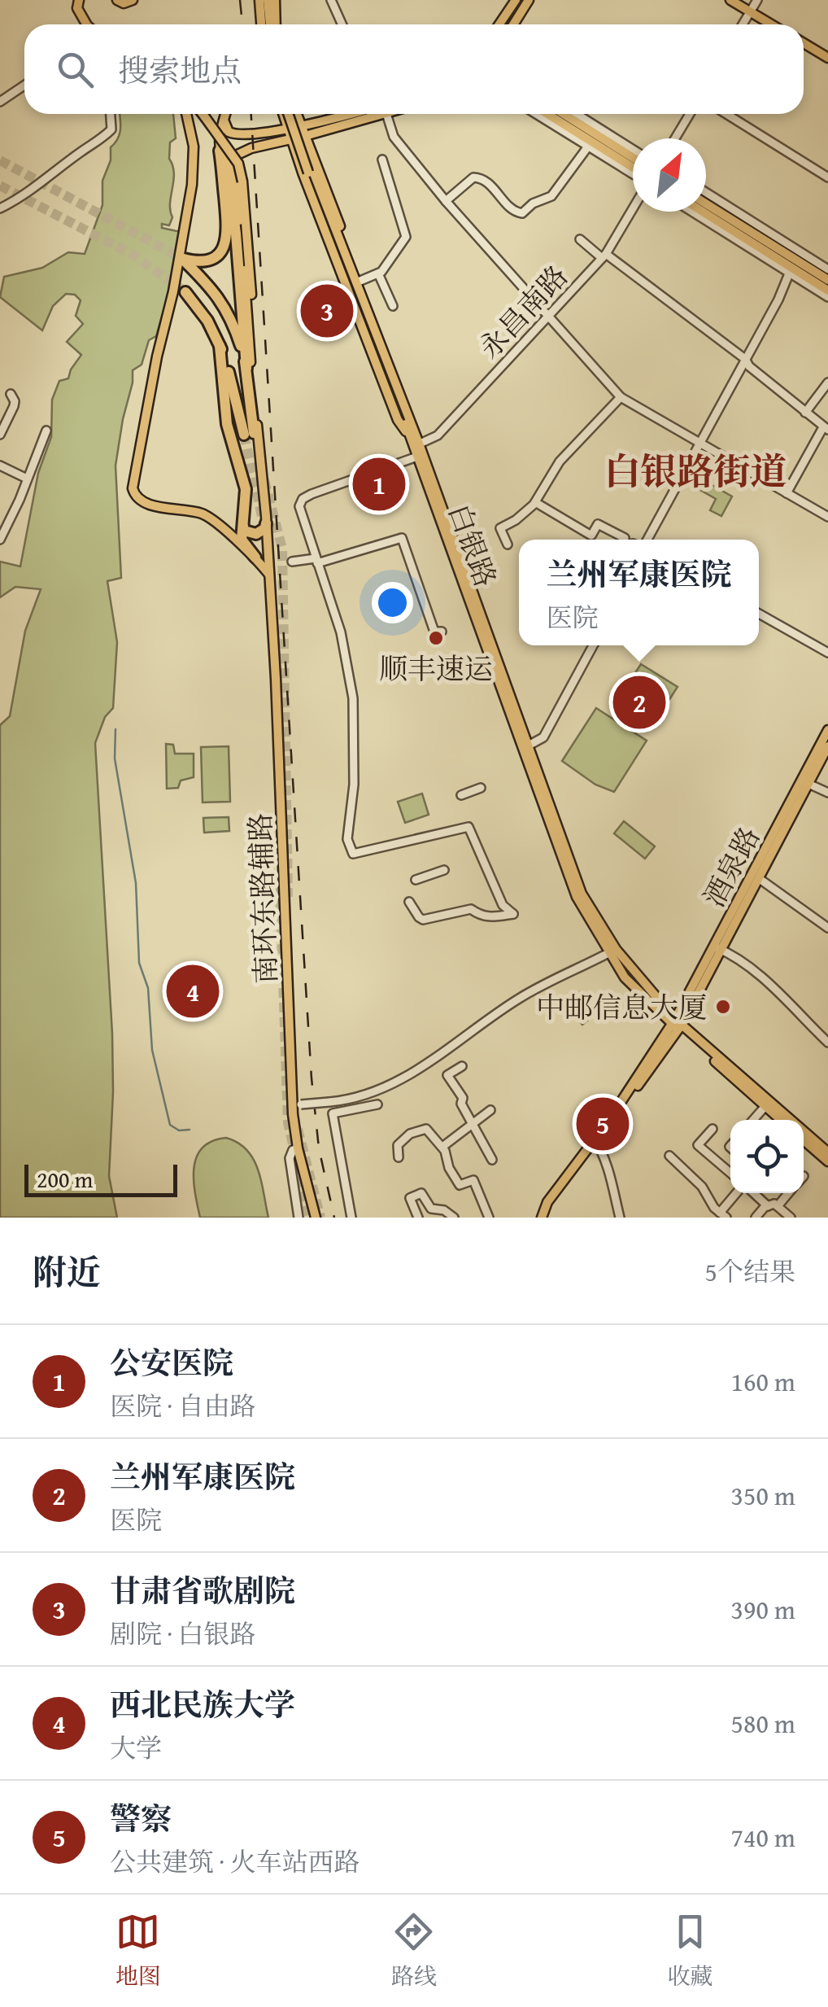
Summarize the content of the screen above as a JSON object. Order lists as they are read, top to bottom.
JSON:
{
  "streets": {
    "main road": ["白银路", "酒泉路", "南环东路辅路"],
    "street": ["永昌南路"]
  },
  "crossings": [
    ["永昌南路", "白银路"],
    ["白银路", "酒泉路"]
  ],
  "districts": ["白银路街道"],
  "places": ["顺丰速运", "中邮信息大厦"],
  "scale_bar": "200 m",
  "north": "top right",
  "page": {
    "search": "搜索地点",
    "pins": [
      "3",
      "1",
      "2",
      "4",
      "5"
    ],
    "popup": ["兰州军康医院", "医院"],
    "scale": "200 m",
    "heading": ["附近", "5个结果"],
    "list": [
      {
        "mark": "1",
        "name": "公安医院",
        "note": "医院 · 自由路",
        "value": "160 m"
      },
      {
        "mark": "2",
        "name": "兰州军康医院",
        "note": "医院",
        "value": "350 m"
      },
      {
        "mark": "3",
        "name": "甘肃省歌剧院",
        "note": "剧院 · 白银路",
        "value": "390 m"
      },
      {
        "mark": "4",
        "name": "西北民族大学",
        "note": "大学",
        "value": "580 m"
      },
      {
        "mark": "5",
        "name": "警察",
        "note": "公共建筑 · 火车站西路",
        "value": "740 m"
      }
    ],
    "nav": ["地图", "路线", "收藏"]
  }
}
